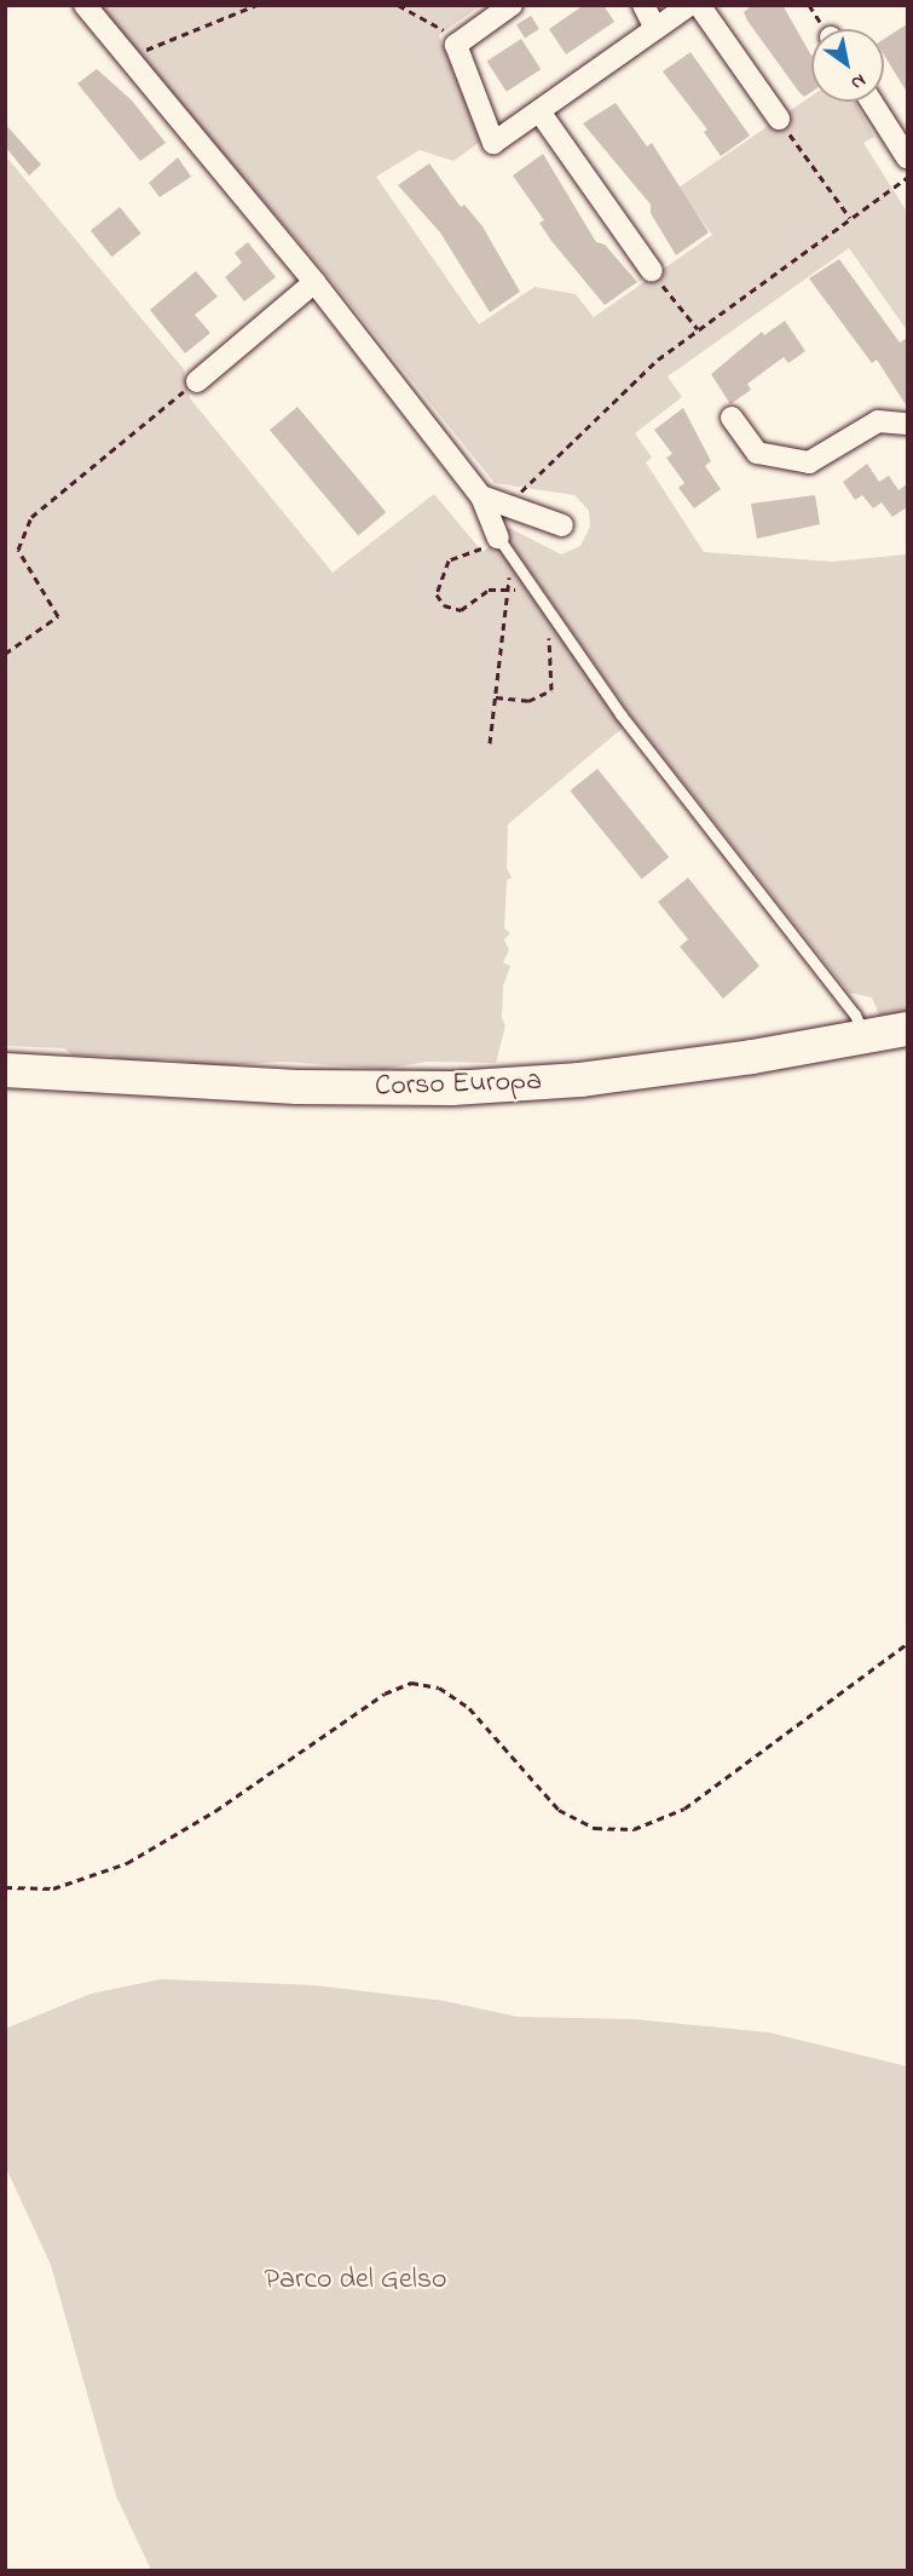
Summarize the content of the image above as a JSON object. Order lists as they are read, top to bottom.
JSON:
{
  "streets": {
    "main road": ["Corso Europa"]
  },
  "parks": ["Parco del Gelso"],
  "north": "bottom right"
}
